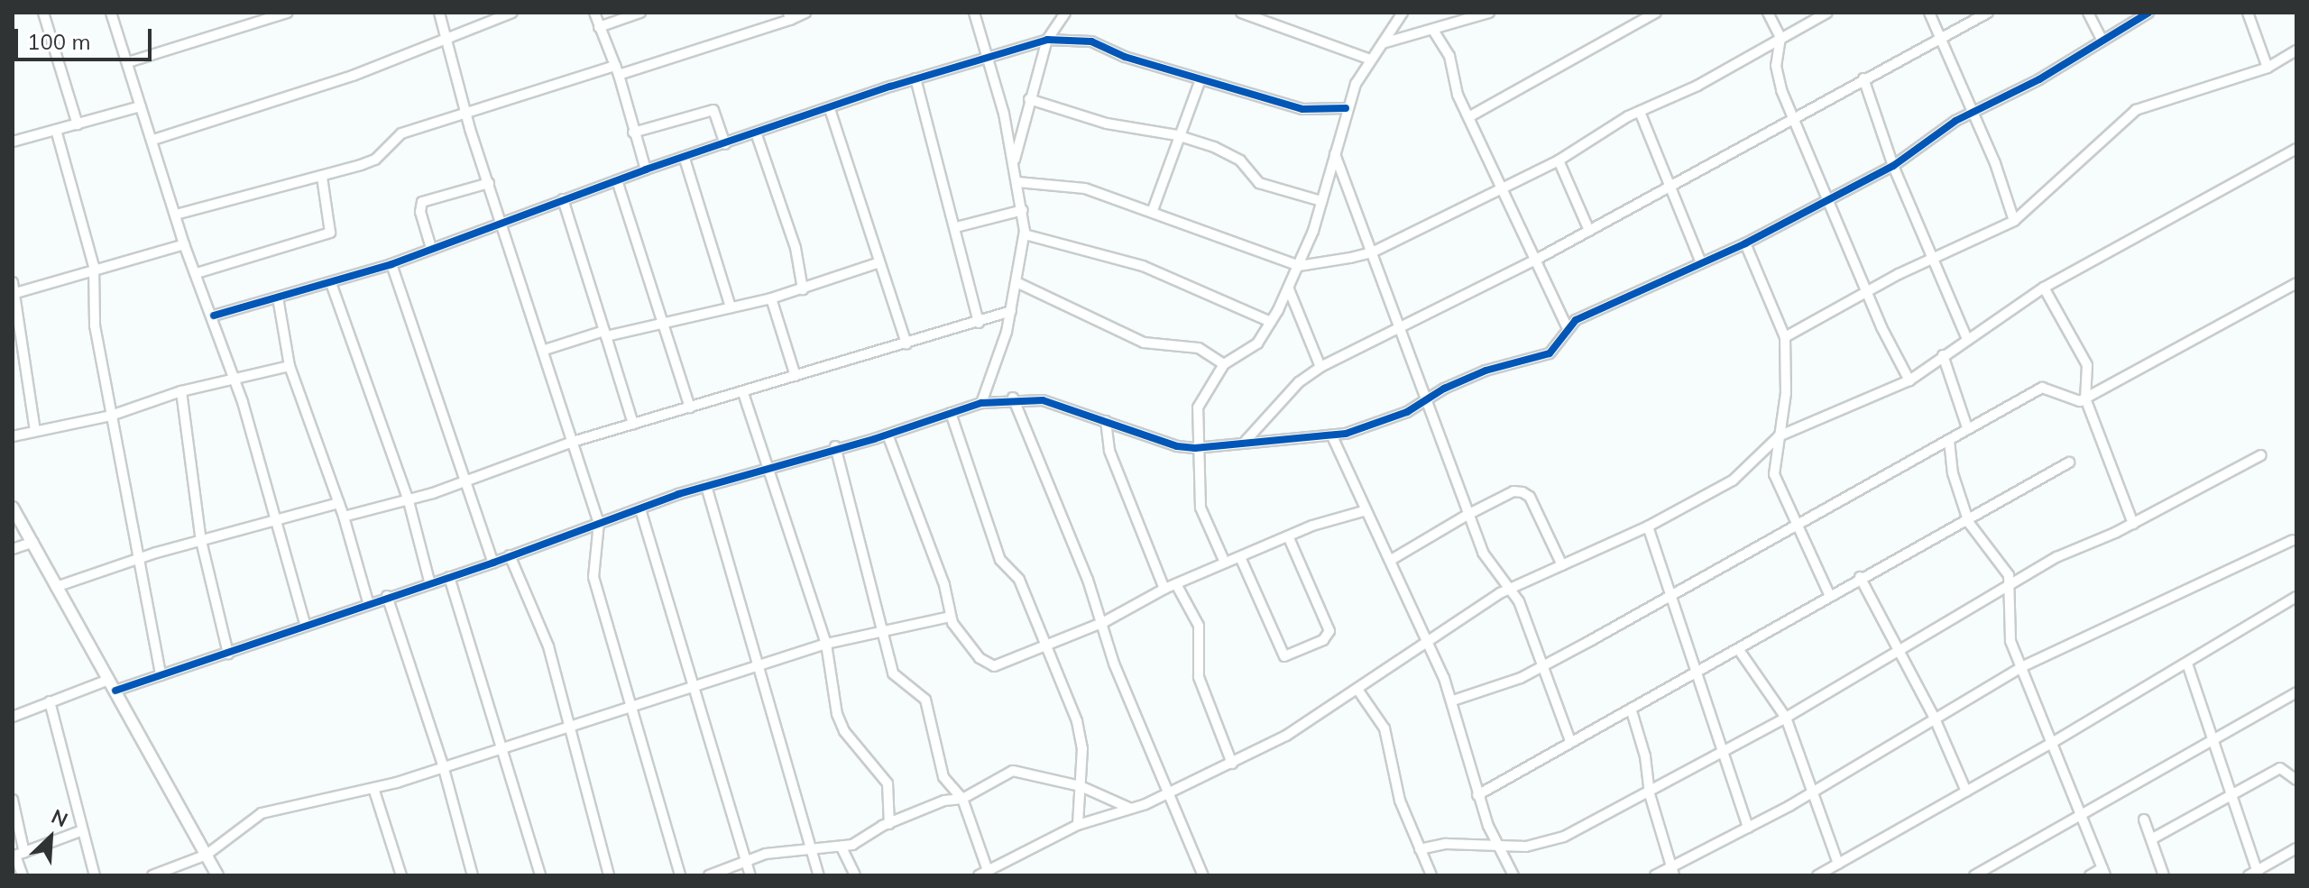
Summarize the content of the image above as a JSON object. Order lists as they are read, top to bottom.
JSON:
{
  "scale_bar": "100 m",
  "north": "top right"
}
